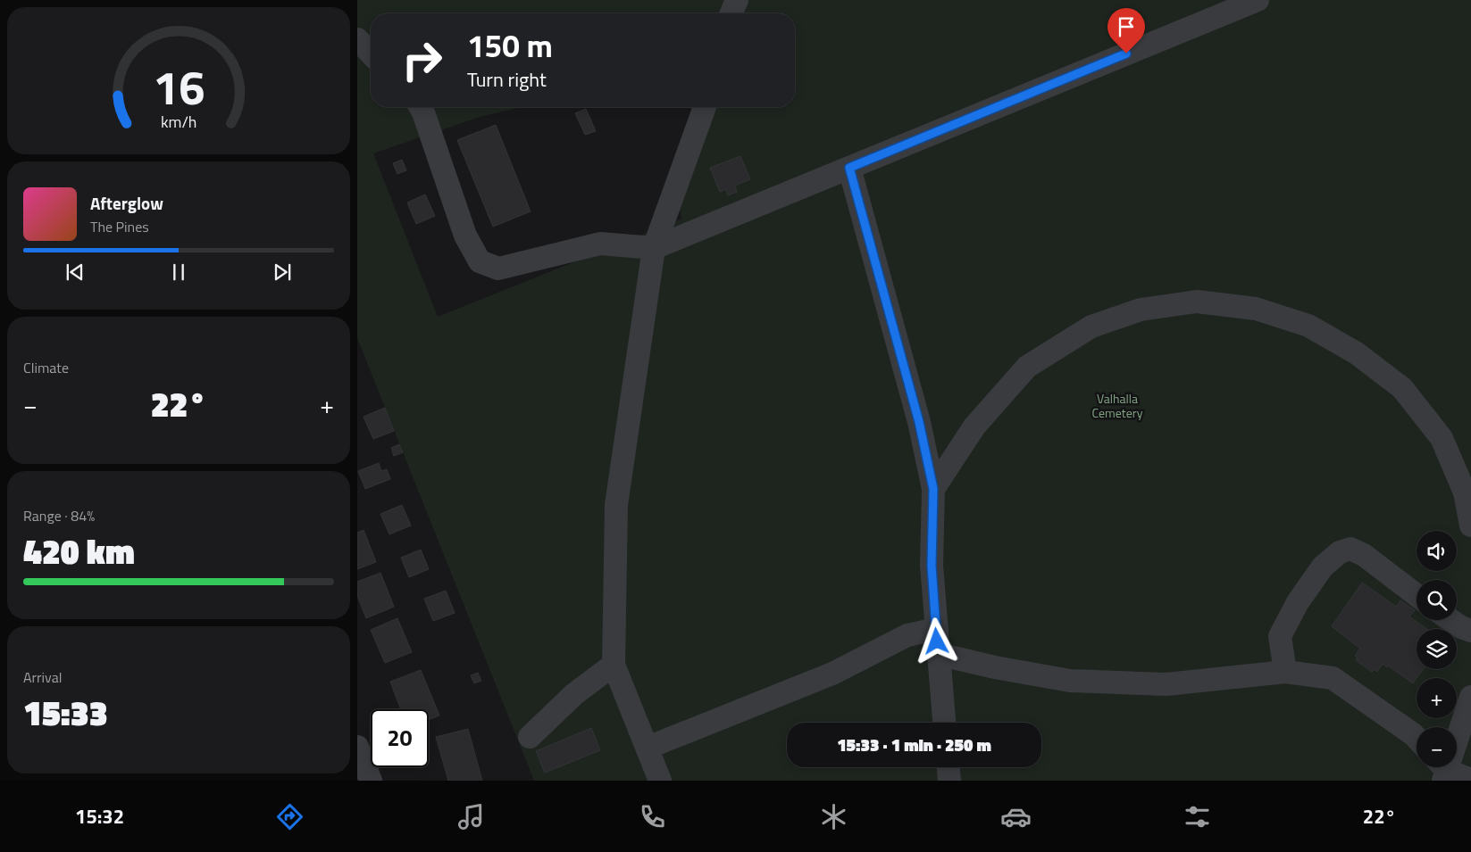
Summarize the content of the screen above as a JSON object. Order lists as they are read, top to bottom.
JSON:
{
  "parks": ["Valhalla Cemetery"],
  "page": {
    "turn": ["150 m", "Turn right"],
    "song": ["Afterglow", "The Pines"],
    "tile": [
      "Climate",
      ["Range · 84%", "420 km"],
      ["Arrival", "15:33"]
    ],
    "heat": ["−", "22°", "+"],
    "map_buttons": ["+", "−"],
    "limit": "20",
    "trip": "15:33 · 1 min · 250 m",
    "tabs": ["15:32", "22°"],
    "gauge": ["16", "km/h"]
  }
}
